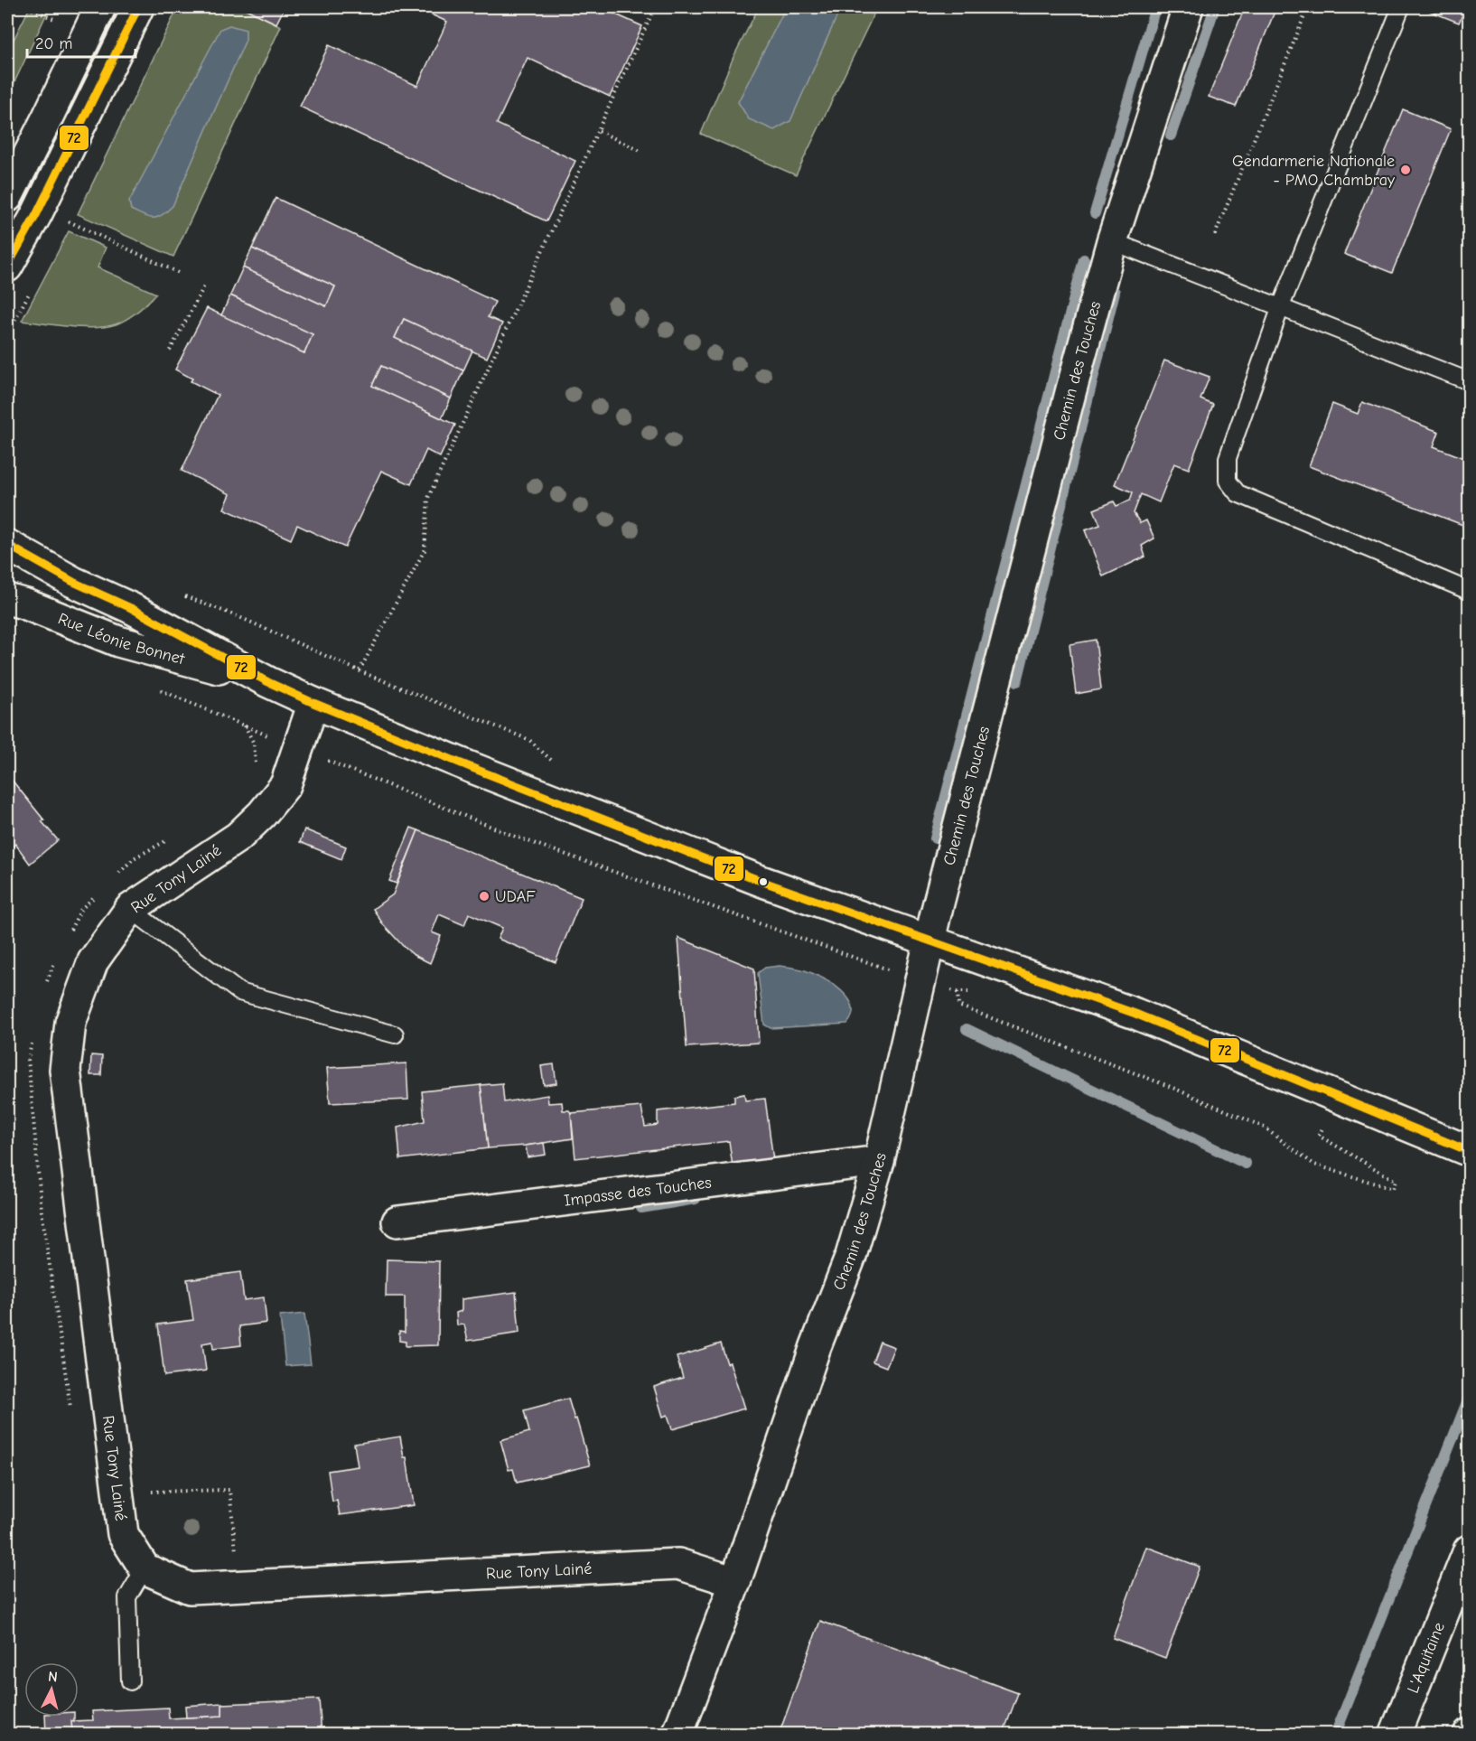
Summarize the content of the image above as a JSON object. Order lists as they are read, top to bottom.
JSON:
{
  "streets": {
    "main road": [
      "Chemin des Touches",
      "Rue Léonie Bonnet",
      "Rue Tony Lainé",
      "Impasse des Touches",
      "L'Aquitaine"
    ]
  },
  "crossings": [
    ["Chemin des Touches", "Rue Léonie Bonnet"],
    ["Chemin des Touches", "Rue Tony Lainé"],
    ["Chemin des Touches", "Impasse des Touches"],
    ["Rue Léonie Bonnet", "Rue Tony Lainé"]
  ],
  "places": ["Gendarmerie Nationale - PMO Chambray", "UDAF"],
  "lines": ["transit line 72"],
  "scale_bar": "20 m",
  "north": "top"
}
